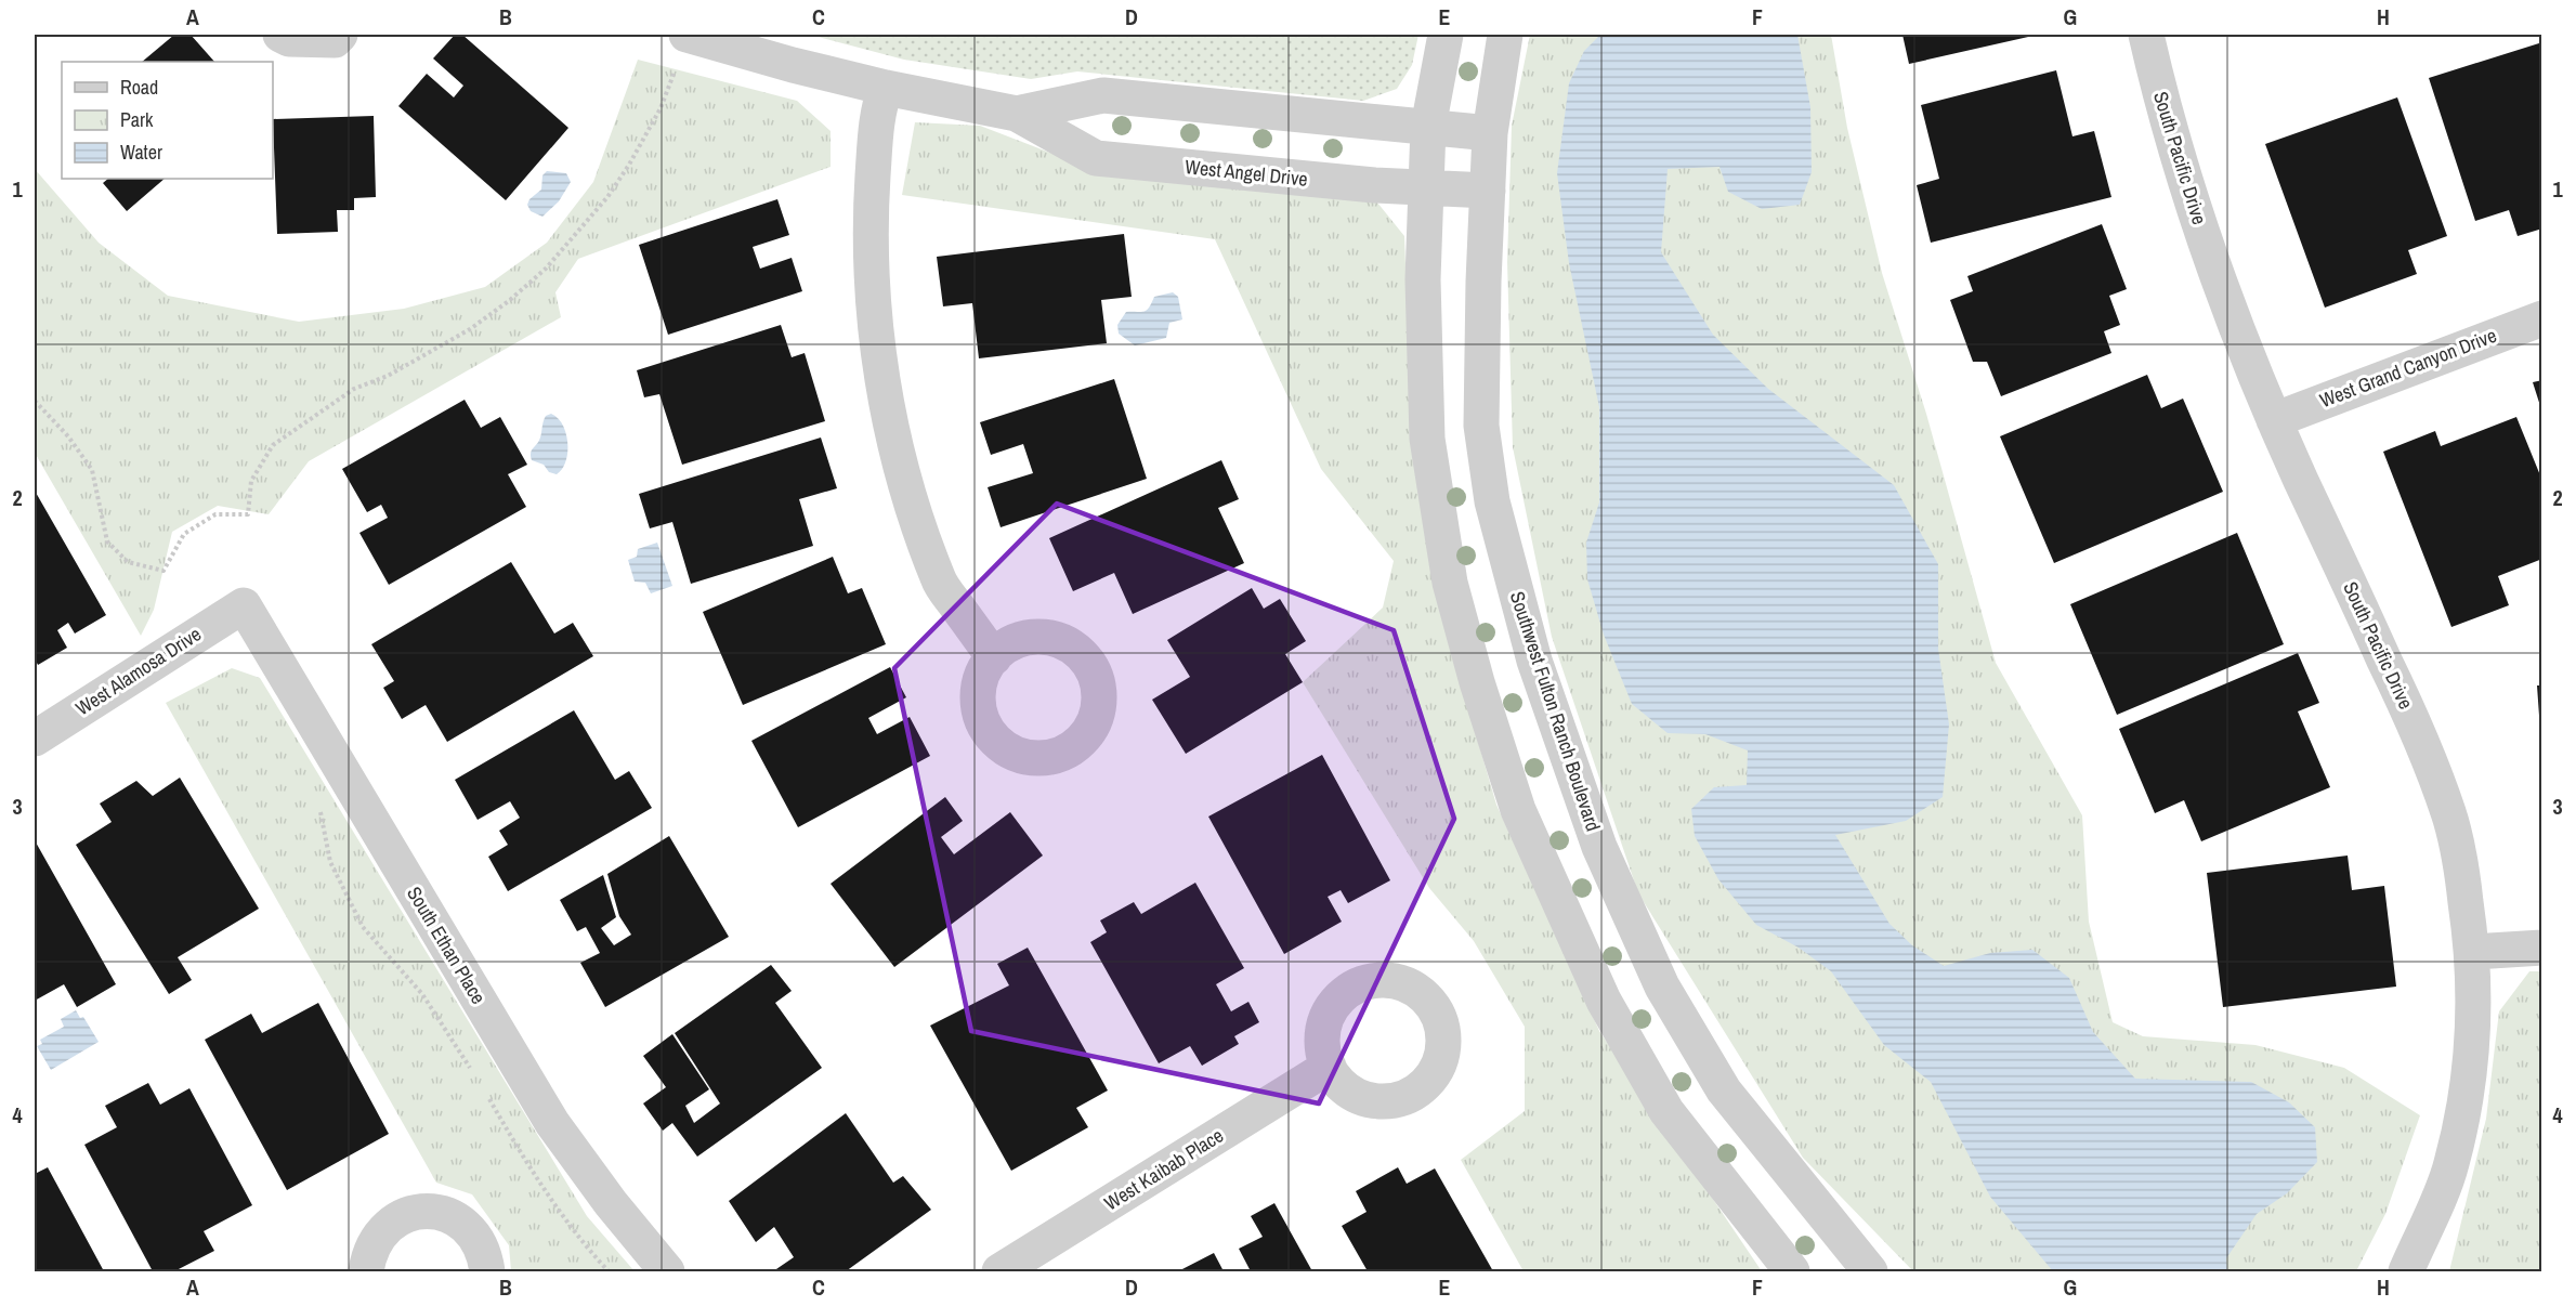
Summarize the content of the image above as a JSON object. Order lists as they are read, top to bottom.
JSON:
{
  "streets": {
    "street": [
      "South Pacific Drive",
      "West Angel Drive",
      "West Grand Canyon Drive",
      "West Alamosa Drive",
      "Southwest Fulton Ranch Boulevard",
      "South Ethan Place",
      "West Kaibab Place"
    ]
  },
  "crossings": [
    ["South Pacific Drive", "West Grand Canyon Drive"],
    ["West Angel Drive", "Southwest Fulton Ranch Boulevard"],
    ["West Alamosa Drive", "South Ethan Place"]
  ],
  "legend": ["Road", "Park", "Water"],
  "grid": {
    "columns": [
      "A",
      "B",
      "C",
      "D",
      "E",
      "F",
      "G",
      "H"
    ],
    "rows": [
      "1",
      "2",
      "3",
      "4"
    ]
  }
}
